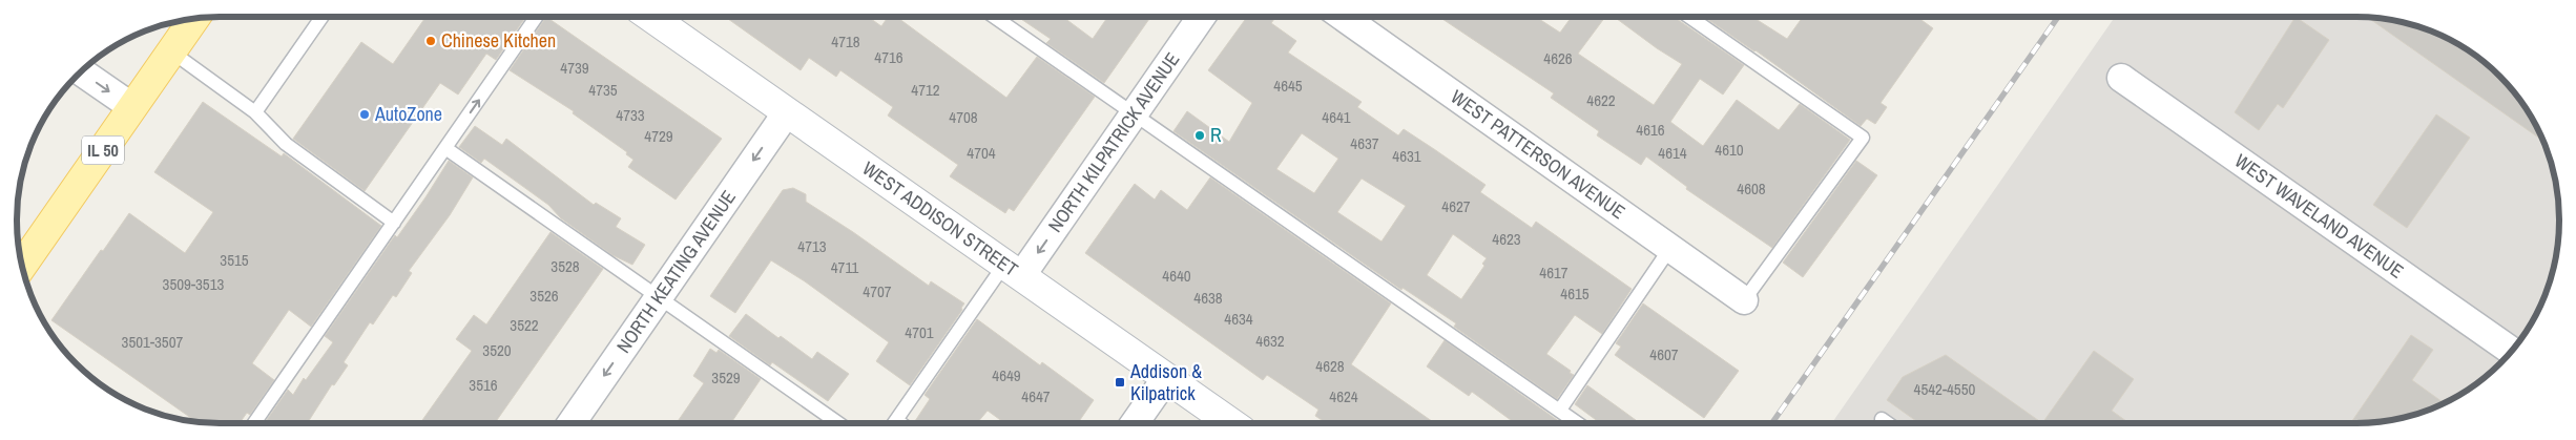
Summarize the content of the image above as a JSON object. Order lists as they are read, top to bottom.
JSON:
{
  "streets": {
    "main road": ["IL 50", "WEST ADDISON STREET"],
    "street": [
      "NORTH KILPATRICK AVENUE",
      "WEST PATTERSON AVENUE",
      "WEST WAVELAND AVENUE",
      "NORTH KEATING AVENUE"
    ]
  },
  "crossings": [
    ["NORTH KILPATRICK AVENUE", "WEST ADDISON STREET"],
    ["WEST ADDISON STREET", "NORTH KEATING AVENUE"]
  ],
  "one_way": ["NORTH KILPATRICK AVENUE", "NORTH KEATING AVENUE"],
  "places": {
    "other": ["Chinese Kitchen", "AutoZone", "R"],
    "transit": ["Addison & Kilpatrick"]
  },
  "house_numbers": [
    "4718",
    "4716",
    "4626",
    "4739",
    "4645",
    "4735",
    "4712",
    "4622",
    "4733",
    "4708",
    "4641",
    "4616",
    "4729",
    "4637",
    "4610",
    "4704",
    "4614",
    "4631",
    "4608",
    "4627",
    "4623",
    "4713",
    "3515",
    "3528",
    "4711",
    "4617",
    "4640",
    "3509-3513",
    "4707",
    "4615",
    "3526",
    "4638",
    "4634",
    "3522",
    "4701",
    "4632",
    "3501-3507",
    "3520",
    "4607",
    "4628",
    "4649",
    "3529",
    "3516",
    "4542-4550",
    "4647",
    "4624"
  ]
}
